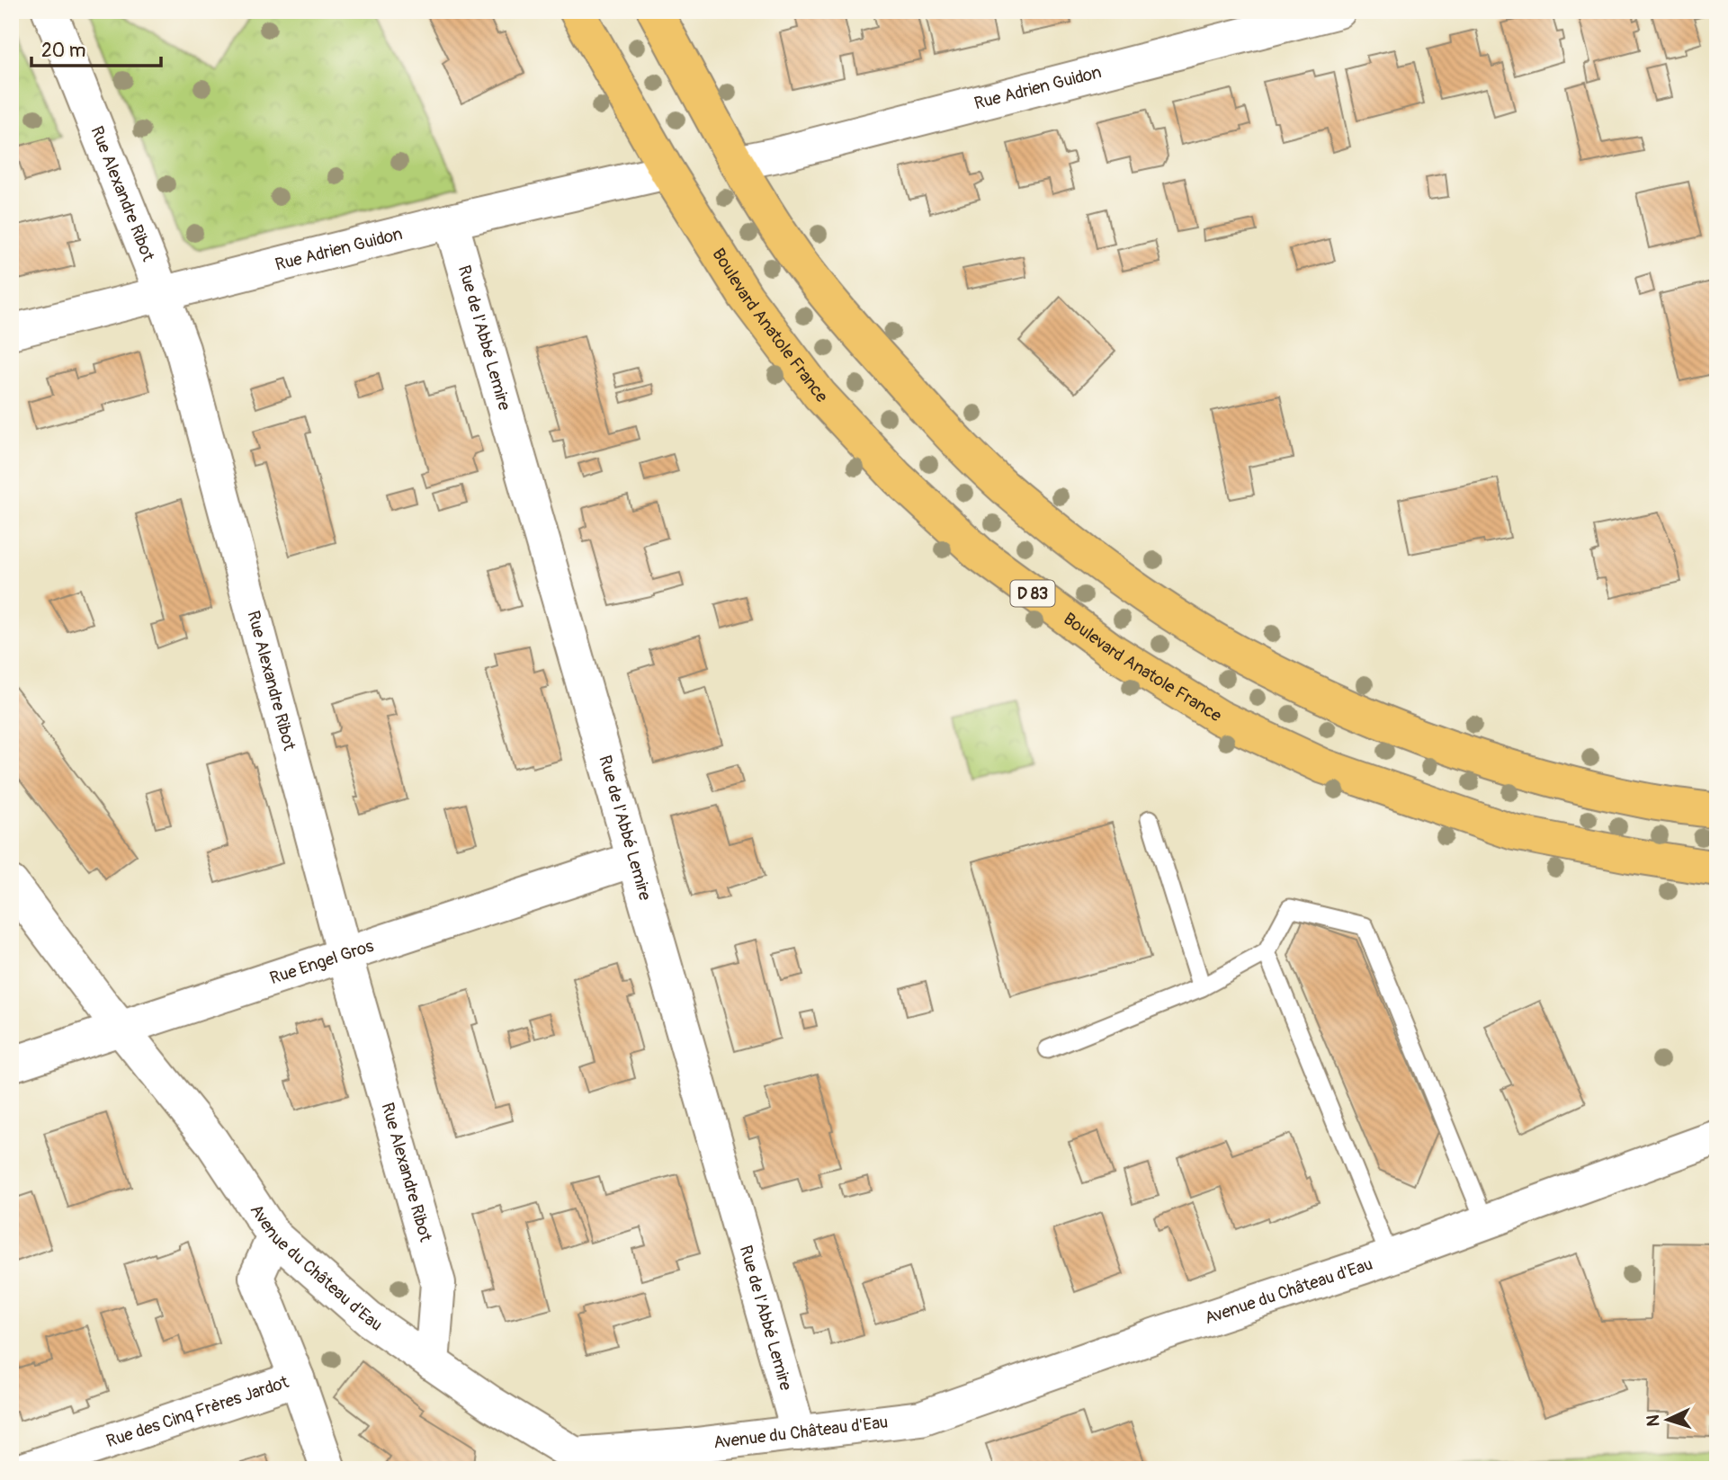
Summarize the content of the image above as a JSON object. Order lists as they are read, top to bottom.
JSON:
{
  "streets": {
    "main road": ["Boulevard Anatole France", "D 83"],
    "street": [
      "Rue Adrien Guidon",
      "Rue Alexandre Ribot",
      "Rue de l'Abbé Lemire",
      "Rue Engel Gros",
      "Avenue du Château d'Eau",
      "Rue des Cinq Frères Jardot"
    ]
  },
  "crossings": [
    ["Rue Adrien Guidon", "Rue Alexandre Ribot"],
    ["Rue Adrien Guidon", "Boulevard Anatole France"],
    ["Rue Adrien Guidon", "Rue de l'Abbé Lemire"],
    ["Rue Alexandre Ribot", "Rue Engel Gros"],
    ["Rue Alexandre Ribot", "Avenue du Château d'Eau"],
    ["Rue de l'Abbé Lemire", "Rue Engel Gros"],
    ["Rue de l'Abbé Lemire", "Avenue du Château d'Eau"],
    ["Rue Engel Gros", "Avenue du Château d'Eau"]
  ],
  "scale_bar": "20 m",
  "north": "left"
}
